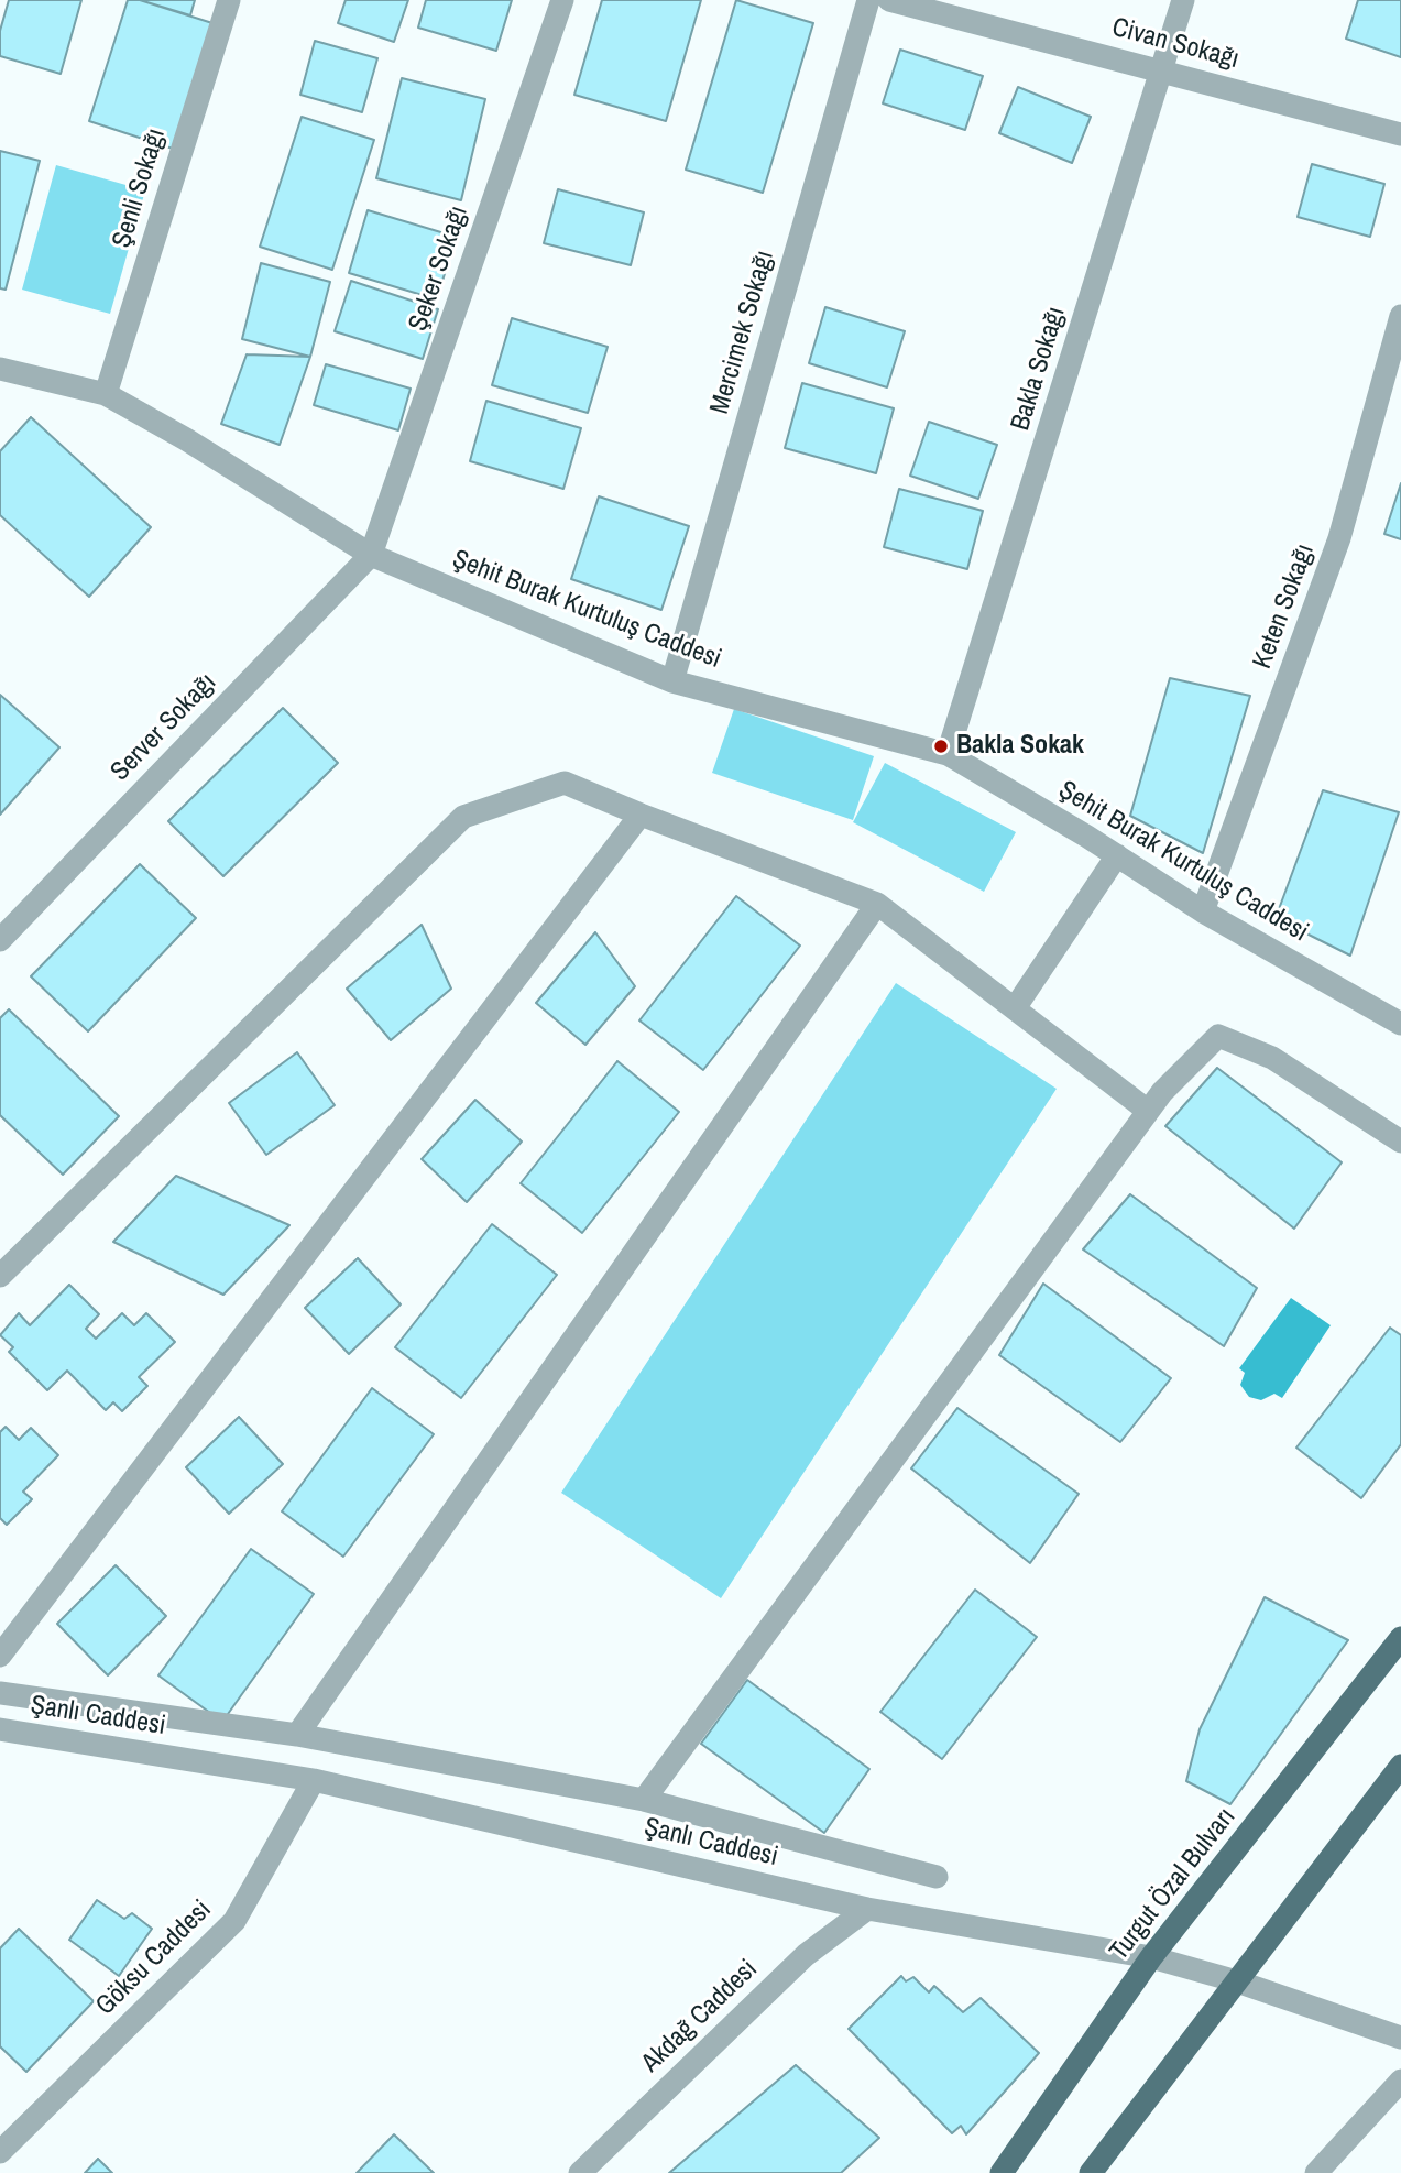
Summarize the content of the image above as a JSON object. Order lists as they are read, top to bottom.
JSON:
{
  "streets": {
    "main road": ["Turgut Özal Bulvarı"],
    "street": [
      "Civan Sokağı",
      "Şenli Sokağı",
      "Şeker Sokağı",
      "Mercimek Sokağı",
      "Bakla Sokağı",
      "Keten Sokağı",
      "Şehit Burak Kurtuluş Caddesi",
      "Server Sokağı",
      "Şanlı Caddesi",
      "Göksu Caddesi",
      "Akdağ Caddesi"
    ]
  },
  "crossings": [
    ["Civan Sokağı", "Bakla Sokağı"],
    ["Şenli Sokağı", "Şehit Burak Kurtuluş Caddesi"],
    ["Şeker Sokağı", "Şehit Burak Kurtuluş Caddesi"],
    ["Şeker Sokağı", "Server Sokağı"],
    ["Mercimek Sokağı", "Şehit Burak Kurtuluş Caddesi"],
    ["Bakla Sokağı", "Şehit Burak Kurtuluş Caddesi"],
    ["Keten Sokağı", "Şehit Burak Kurtuluş Caddesi"],
    ["Şehit Burak Kurtuluş Caddesi", "Server Sokağı"],
    ["Şanlı Caddesi", "Turgut Özal Bulvarı"],
    ["Şanlı Caddesi", "Göksu Caddesi"],
    ["Şanlı Caddesi", "Akdağ Caddesi"]
  ],
  "places": ["Bakla Sokak"]
}
